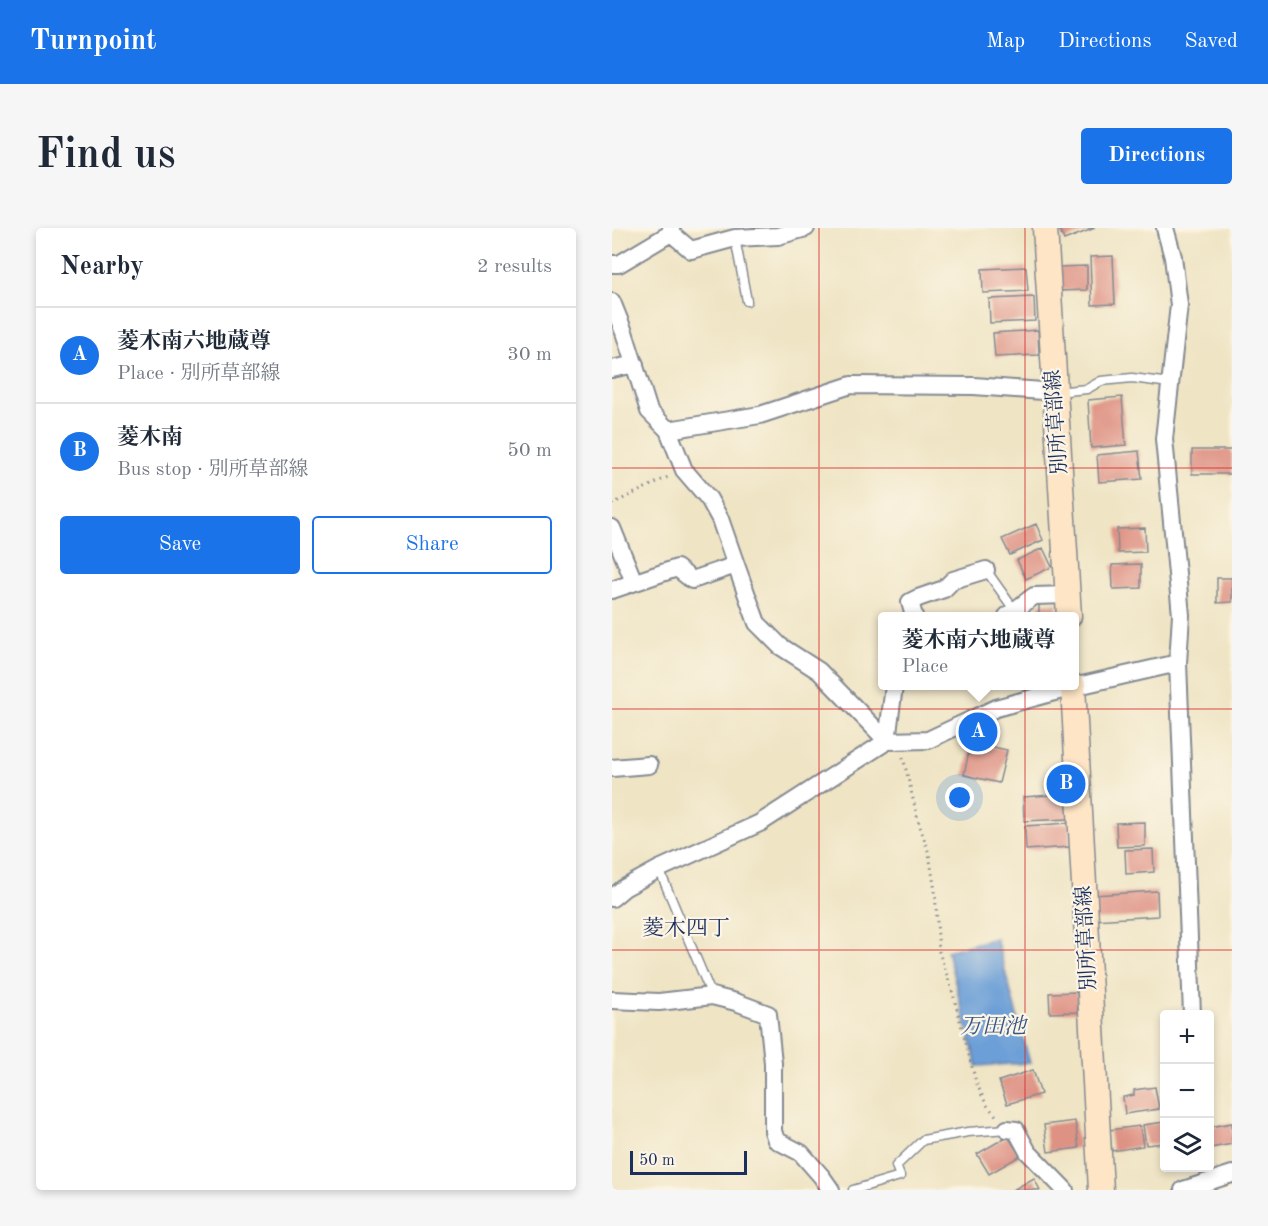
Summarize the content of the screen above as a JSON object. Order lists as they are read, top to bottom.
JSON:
{
  "streets": {
    "main road": ["別所草部線"]
  },
  "districts": ["菱木四丁"],
  "water": ["万田池"],
  "scale_bar": "50 m",
  "page": {
    "header": "Turnpoint",
    "nav": ["Map", "Directions", "Saved"],
    "buttons": [
      "Directions",
      ["Save", "Share"]
    ],
    "title": "Find us",
    "heading": ["Nearby", "2 results"],
    "list": [
      {
        "mark": "A",
        "name": "菱木南六地蔵尊",
        "note": "Place · 別所草部線",
        "value": "30 m"
      },
      {
        "mark": "B",
        "name": "菱木南",
        "note": "Bus stop · 別所草部線",
        "value": "50 m"
      }
    ],
    "popup": ["菱木南六地蔵尊", "Place"],
    "pins": ["A", "B"],
    "map_buttons": ["+", "−"],
    "scale": "50 m"
  }
}
